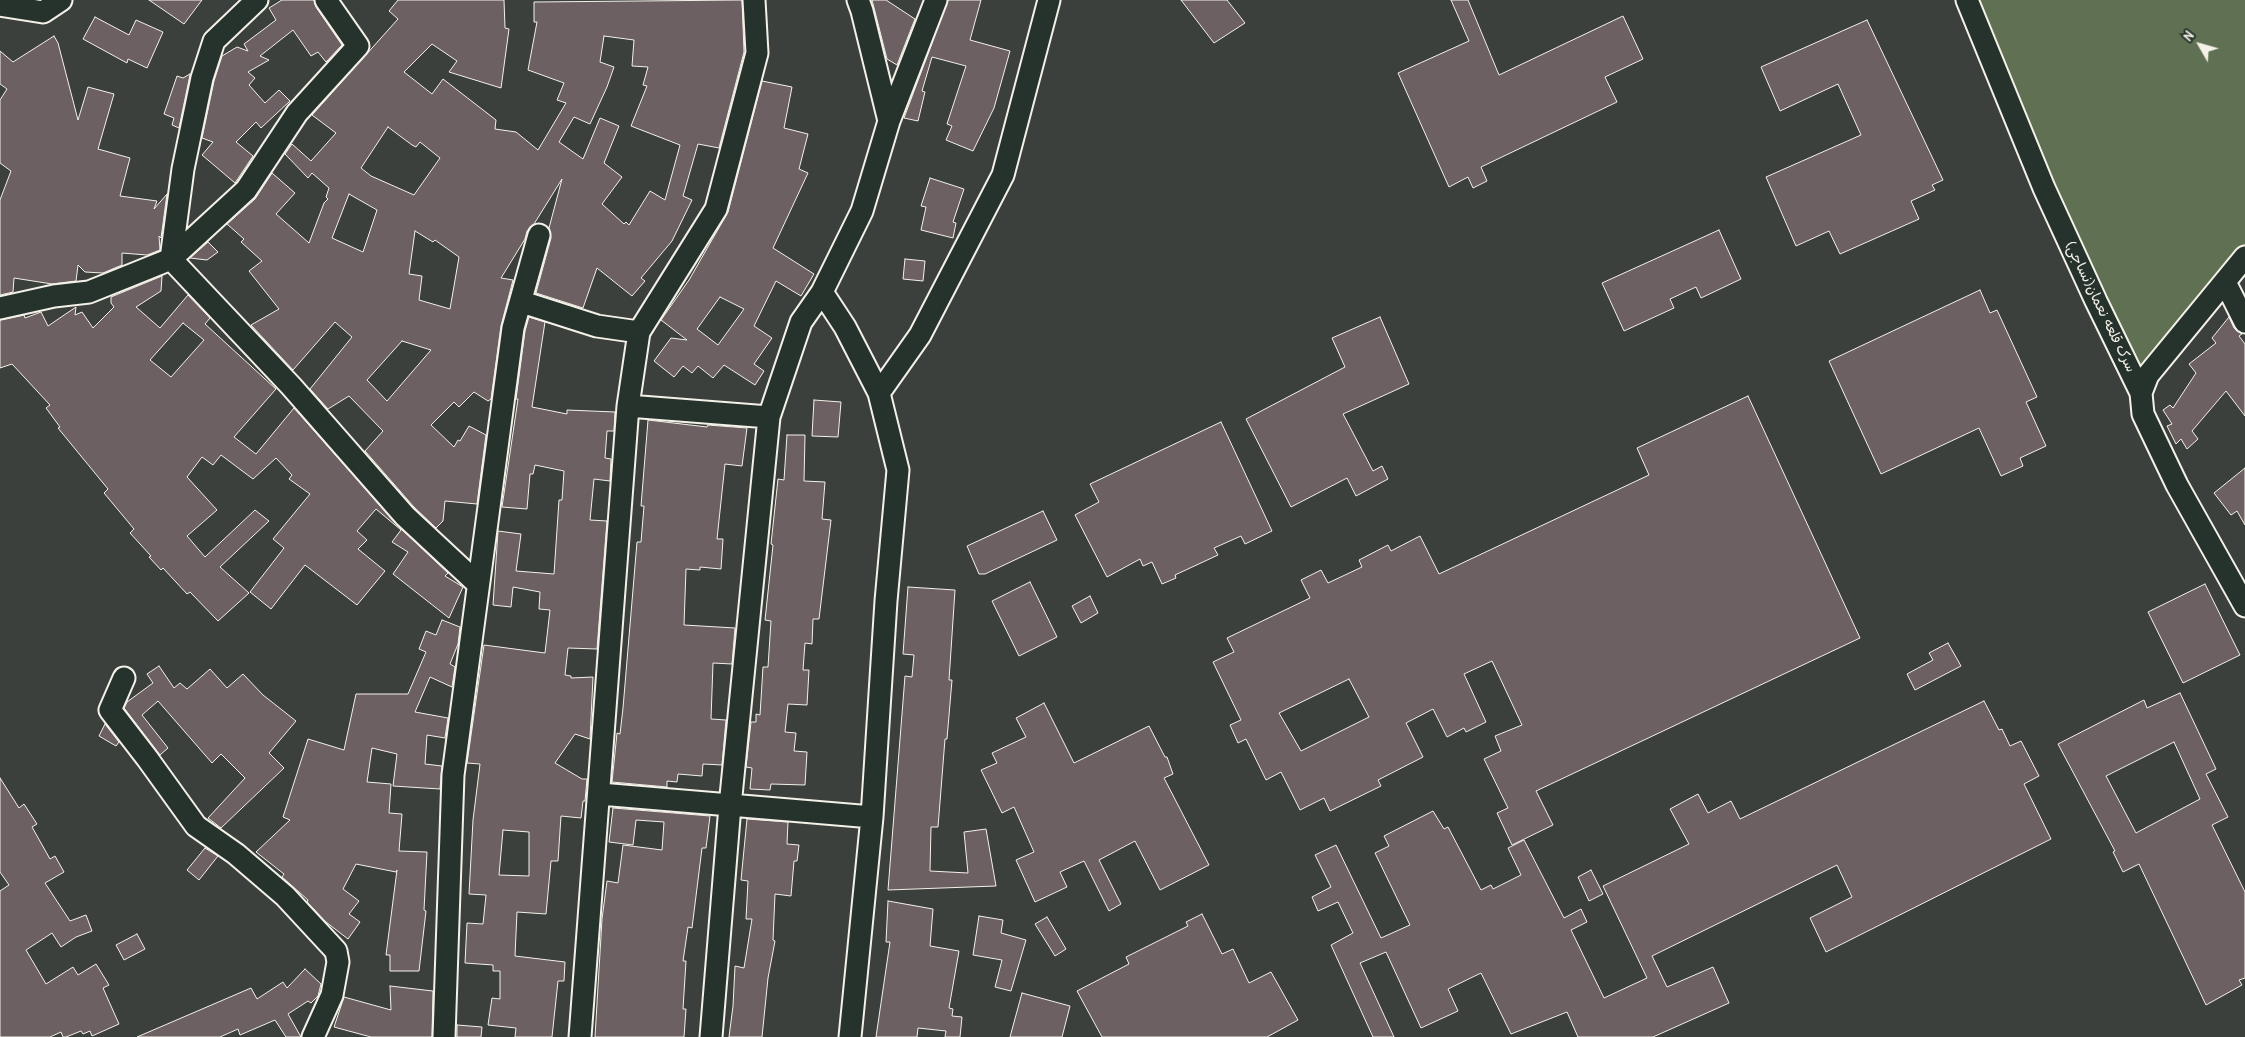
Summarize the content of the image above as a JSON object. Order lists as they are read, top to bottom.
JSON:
{
  "streets": {
    "street": ["سرک قلعه نعمان(نساجی)"]
  },
  "north": "top left"
}
